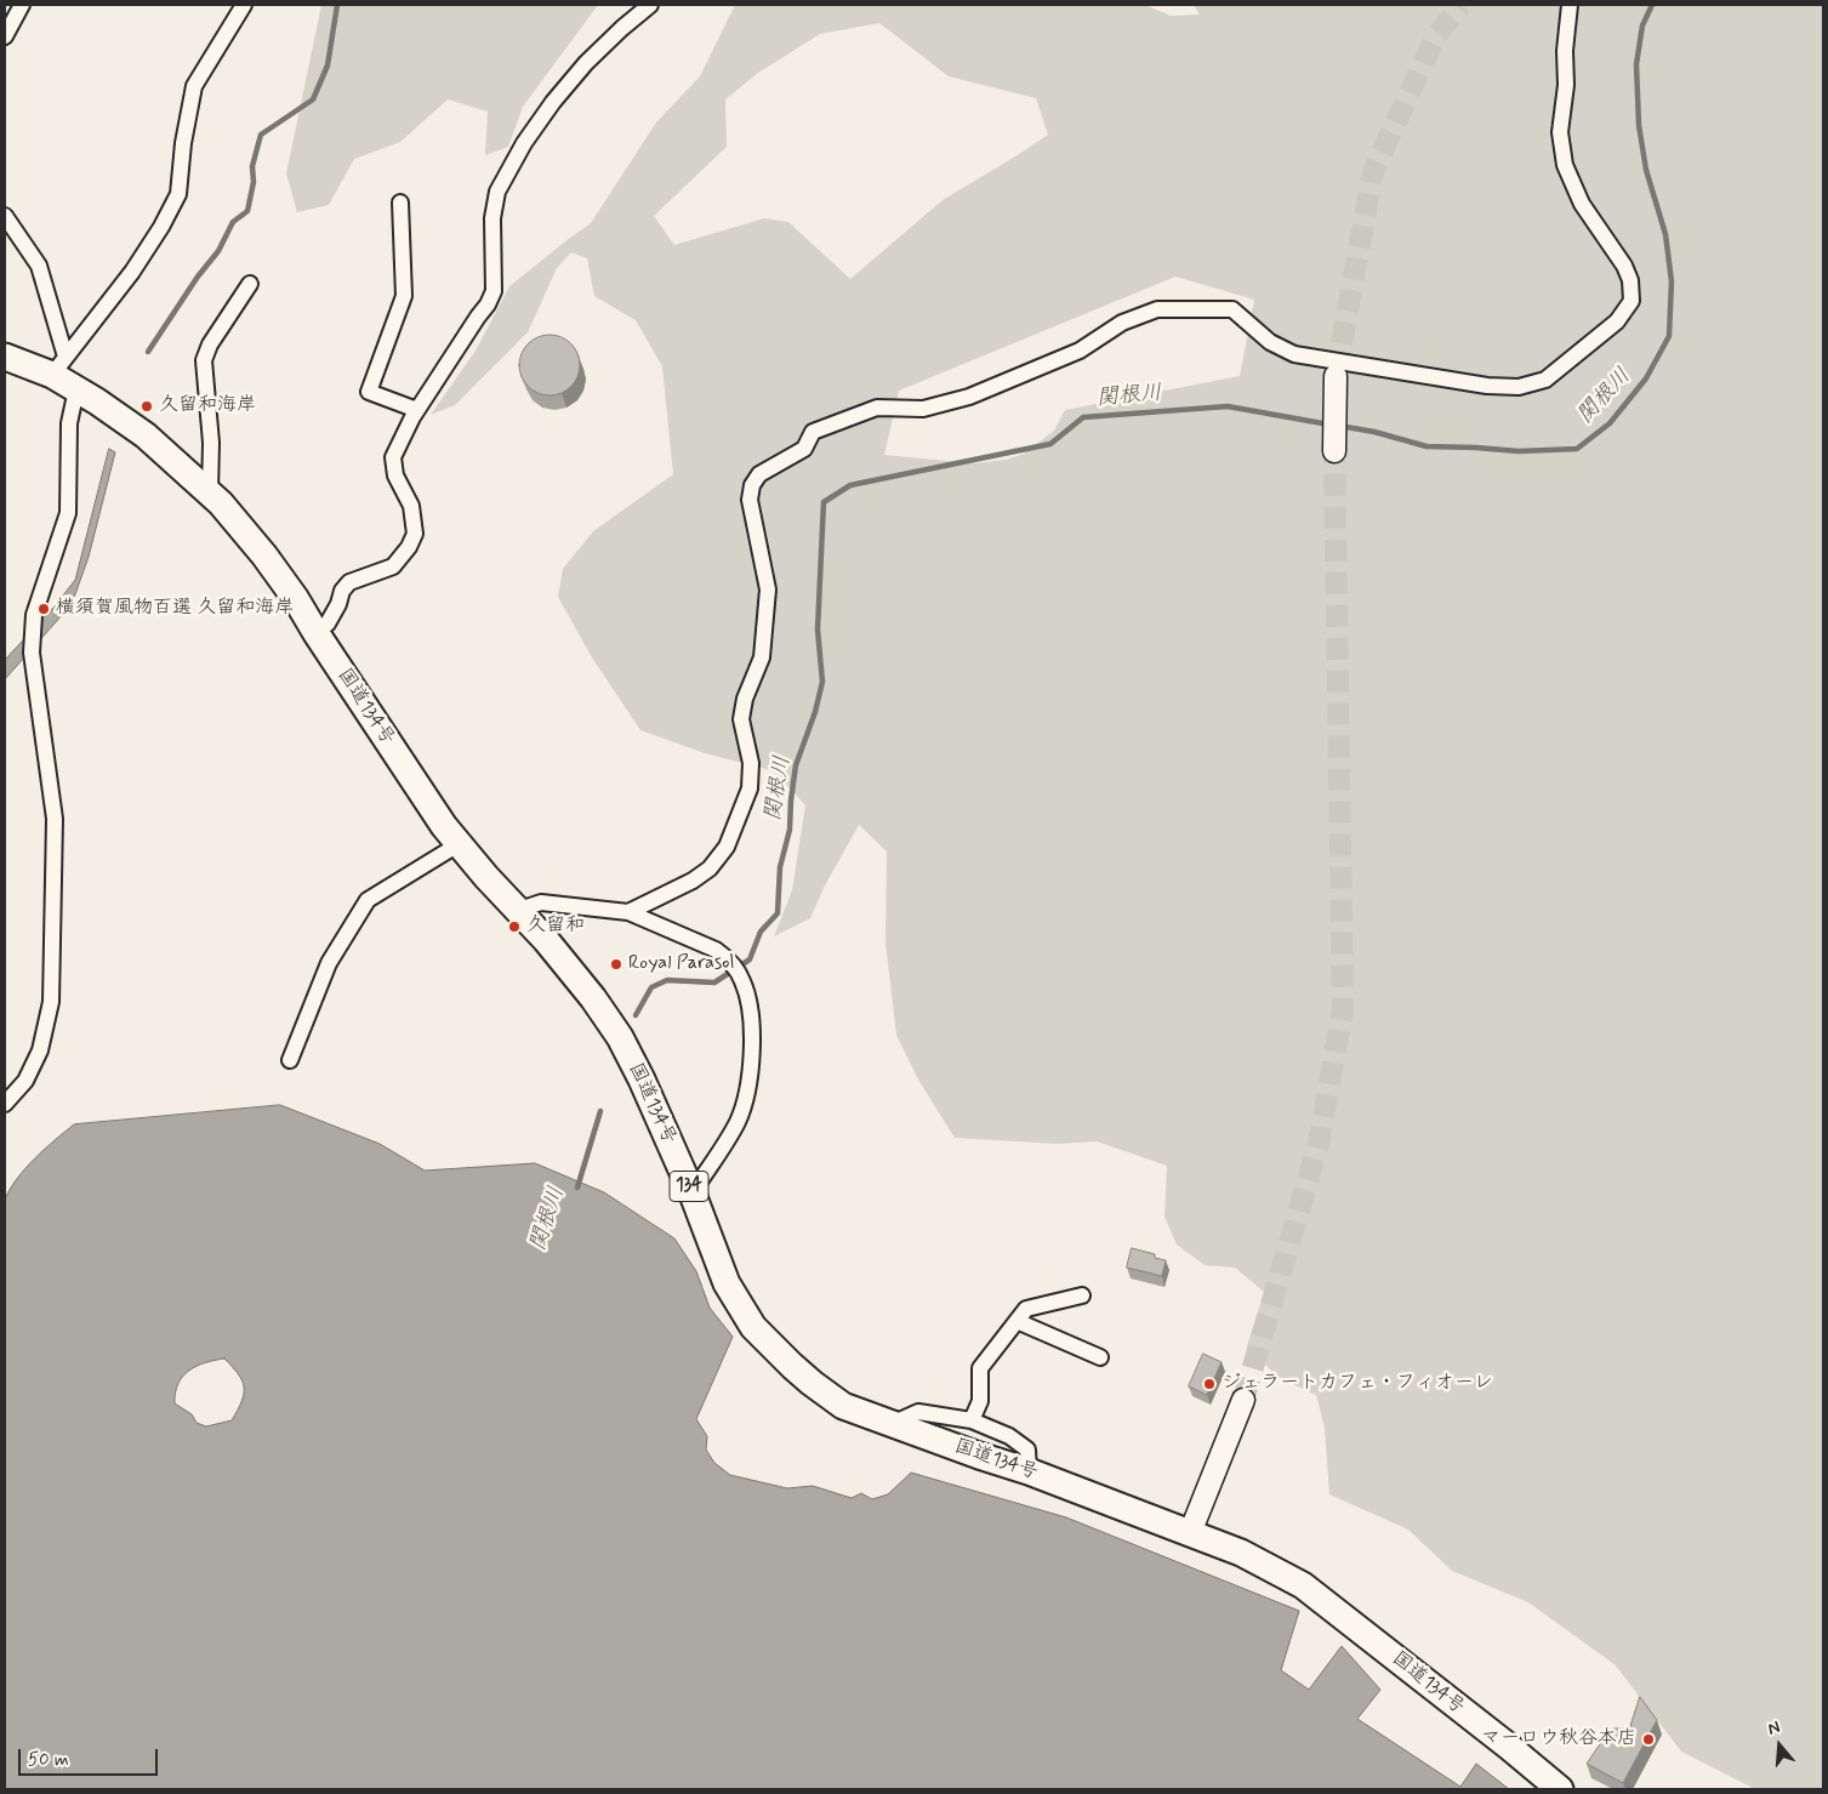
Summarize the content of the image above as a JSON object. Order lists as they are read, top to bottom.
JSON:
{
  "streets": {
    "highway": ["国道134号", "134"]
  },
  "water": ["関根川"],
  "places": [
    "久留和海岸",
    "横須賀風物百選 久留和海岸",
    "久留和",
    "Royal Parasol",
    "ジェラートカフェ・フィオーレ",
    "マーロウ秋谷本店"
  ],
  "scale_bar": "50 m",
  "north": "top"
}
